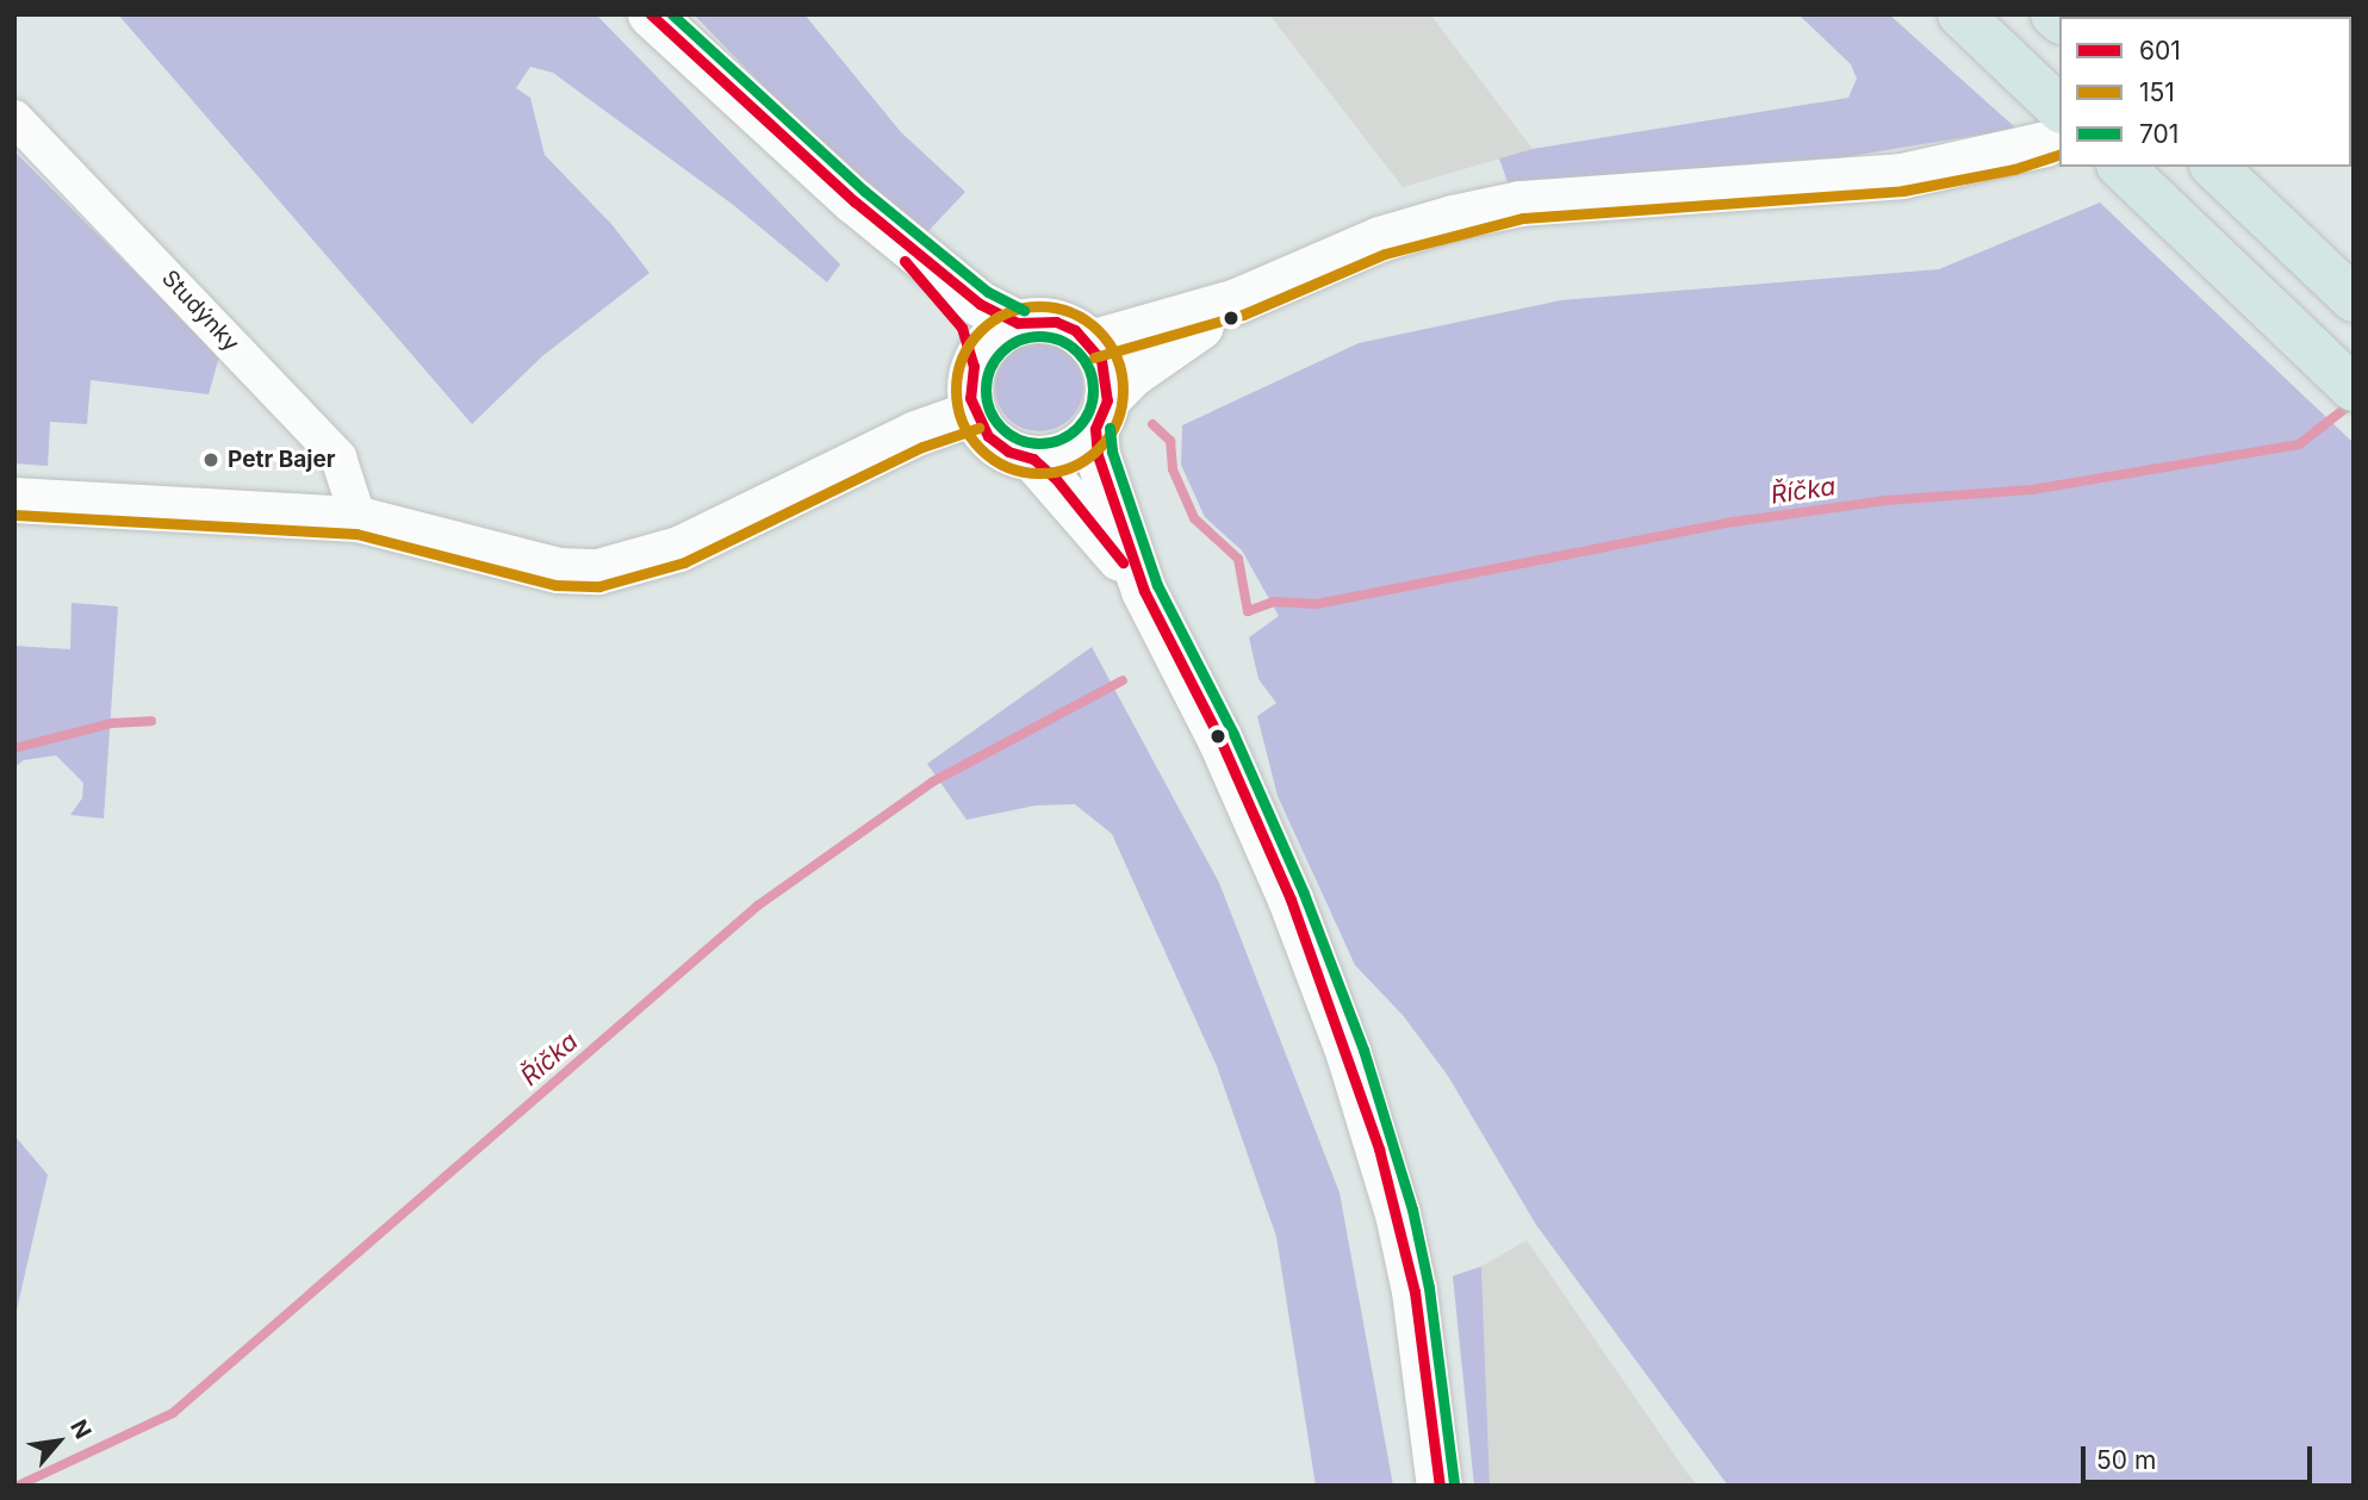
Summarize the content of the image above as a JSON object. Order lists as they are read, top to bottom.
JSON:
{
  "streets": {
    "street": ["Studýnky"]
  },
  "water": ["Říčka"],
  "places": ["Petr Bajer"],
  "lines": ["transit line 601", "transit line 701", "transit line 151"],
  "legend": ["601", "151", "701"],
  "scale_bar": "50 m",
  "north": "top right"
}
